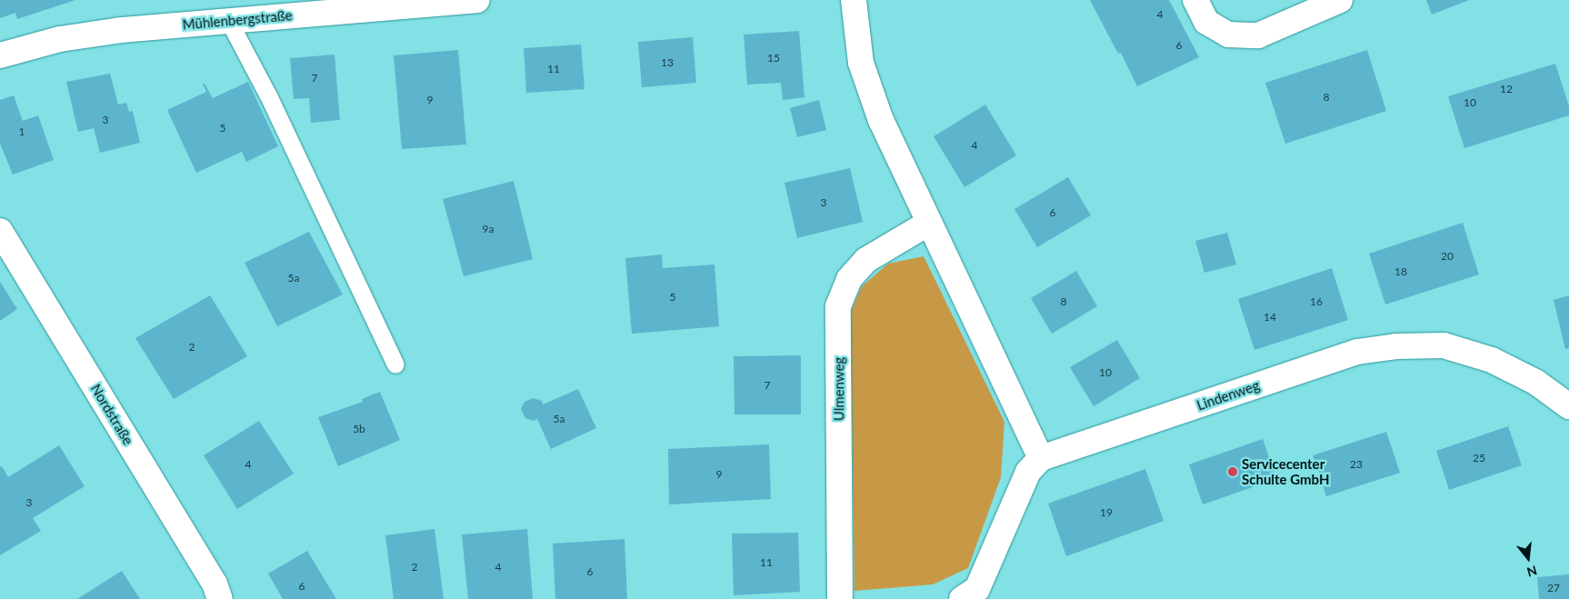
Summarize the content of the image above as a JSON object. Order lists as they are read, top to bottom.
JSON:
{
  "streets": {
    "street": [
      "Mühlenbergstraße",
      "Ulmenweg",
      "Lindenweg",
      "Nordstraße"
    ]
  },
  "places": ["Servicecenter Schulte GmbH"],
  "house_numbers": [
    "4",
    "6",
    "15",
    "13",
    "11",
    "7",
    "12",
    "8",
    "9",
    "10",
    "3",
    "5",
    "1",
    "4",
    "3",
    "6",
    "9a",
    "20",
    "18",
    "5a",
    "5",
    "8",
    "16",
    "14",
    "2",
    "10",
    "7",
    "5a",
    "5b",
    "25",
    "4",
    "23",
    "9",
    "3",
    "19",
    "11",
    "2",
    "4",
    "6",
    "6",
    "27"
  ],
  "north": "bottom"
}
